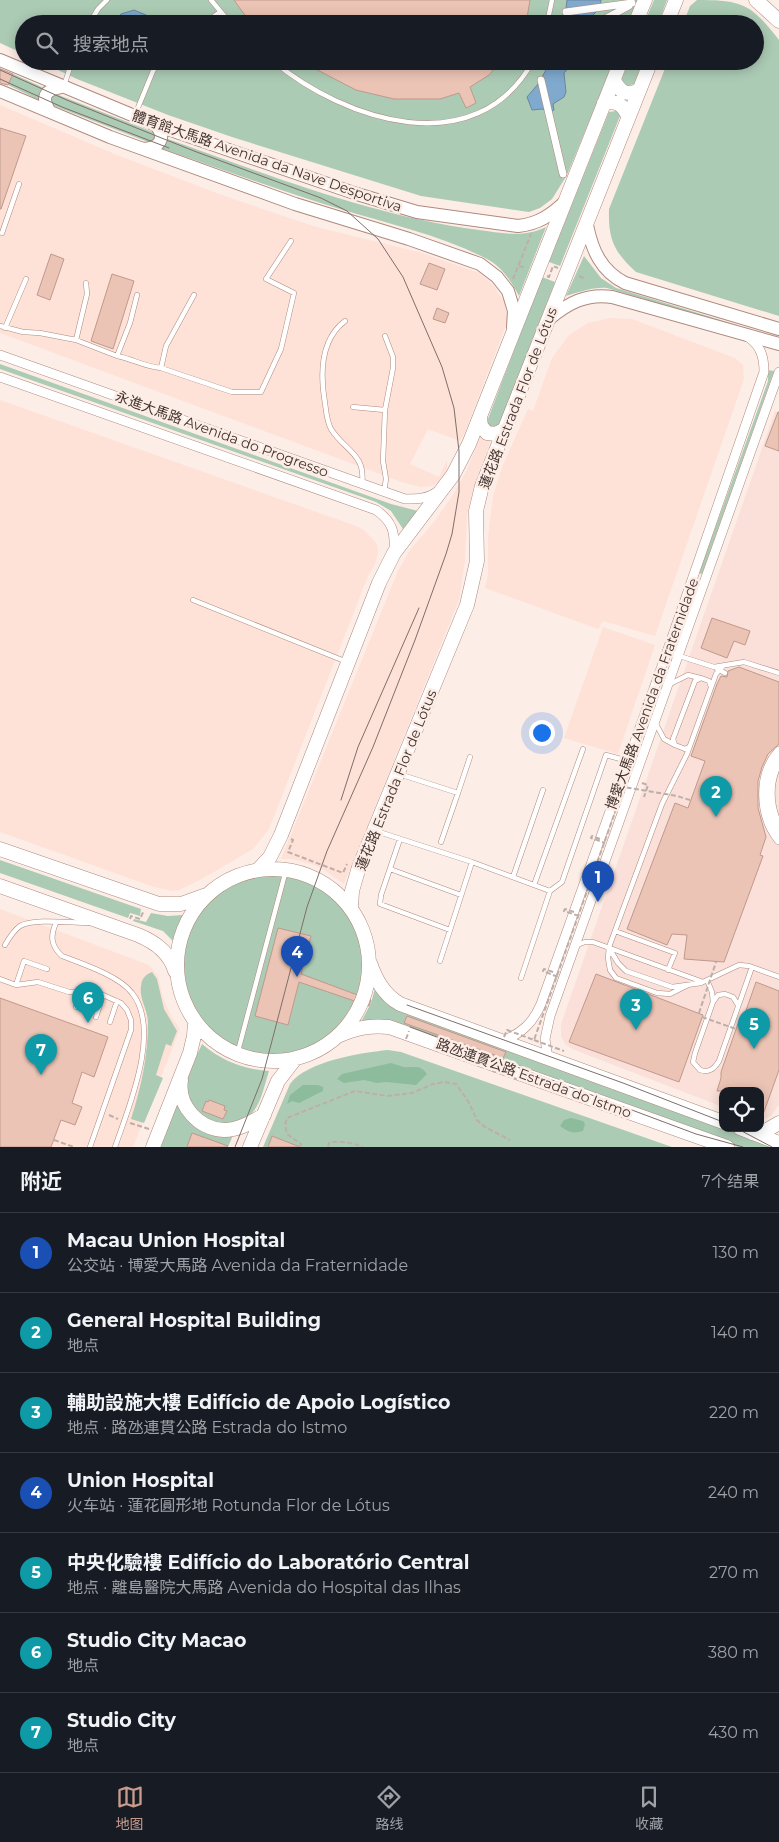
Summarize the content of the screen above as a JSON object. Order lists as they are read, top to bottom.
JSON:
{
  "streets": {
    "main road": ["體育館大馬路 Avenida da Nave Desportiva", "蓮花路 Estrada Flor de Lótus", "路氹連貫公路 Estrada do Istmo"],
    "street": ["永進大馬路 Avenida do Progresso", "博愛大馬路 Avenida da Fraternidade"]
  },
  "crossings": [
    ["體育館大馬路 Avenida da Nave Desportiva", "蓮花路 Estrada Flor de Lótus"],
    ["蓮花路 Estrada Flor de Lótus", "永進大馬路 Avenida do Progresso"],
    ["博愛大馬路 Avenida da Fraternidade", "路氹連貫公路 Estrada do Istmo"]
  ],
  "page": {
    "search": "搜索地点",
    "pins": [
      "2",
      "1",
      "4",
      "6",
      "3",
      "5",
      "7"
    ],
    "heading": ["附近", "7个结果"],
    "list": [
      {
        "mark": "1",
        "name": "Macau Union Hospital",
        "note": "公交站 · 博愛大馬路 Avenida da Fraternidade",
        "value": "130 m"
      },
      {
        "mark": "2",
        "name": "General Hospital Building",
        "note": "地点",
        "value": "140 m"
      },
      {
        "mark": "3",
        "name": "輔助設施大樓 Edifício de Apoio Logístico",
        "note": "地点 · 路氹連貫公路 Estrada do Istmo",
        "value": "220 m"
      },
      {
        "mark": "4",
        "name": "Union Hospital",
        "note": "火车站 · 蓮花圓形地 Rotunda Flor de Lótus",
        "value": "240 m"
      },
      {
        "mark": "5",
        "name": "中央化驗樓 Edifício do Laboratório Central",
        "note": "地点 · 離島醫院大馬路 Avenida do Hospital das Ilhas",
        "value": "270 m"
      },
      {
        "mark": "6",
        "name": "Studio City Macao",
        "note": "地点",
        "value": "380 m"
      },
      {
        "mark": "7",
        "name": "Studio City",
        "note": "地点",
        "value": "430 m"
      }
    ],
    "nav": ["地图", "路线", "收藏"]
  }
}
